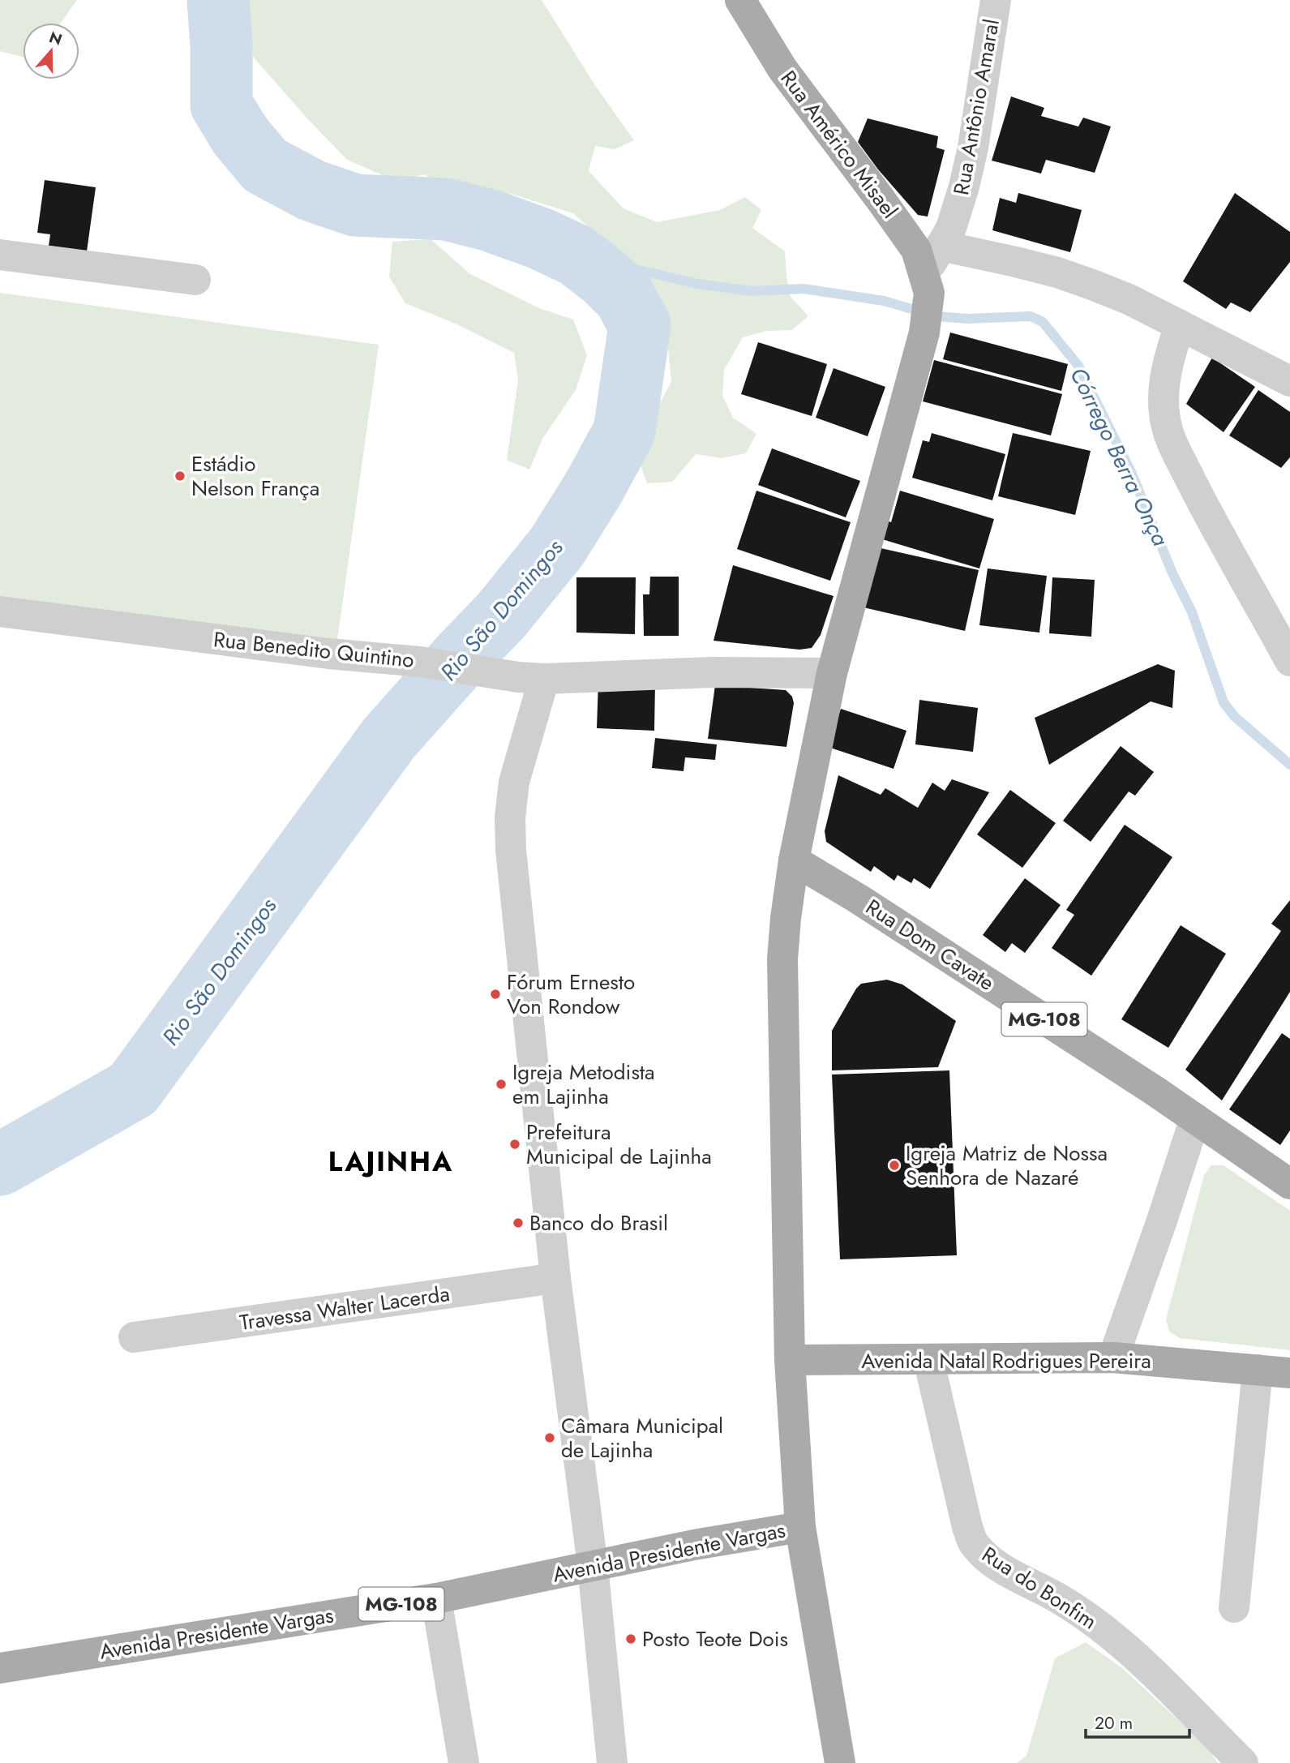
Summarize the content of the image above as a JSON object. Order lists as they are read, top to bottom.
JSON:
{
  "streets": {
    "main road": [
      "Rua Américo Misael",
      "Rua Dom Cavate",
      "MG-108",
      "Avenida Natal Rodrigues Pereira",
      "Avenida Presidente Vargas"
    ],
    "street": [
      "Rua Antônio Amaral",
      "Rua Benedito Quintino",
      "Travessa Walter Lacerda",
      "Rua do Bonfim"
    ]
  },
  "crossings": [
    ["Rua Antônio Amaral", "Rua Américo Misael"],
    ["Avenida Natal Rodrigues Pereira", "Rua do Bonfim"]
  ],
  "districts": ["LAJINHA"],
  "water": ["Córrego Berra Onça", "Rio São Domingos"],
  "places": [
    "Estádio Nelson França",
    "Fórum Ernesto Von Rondow",
    "Igreja Metodista em Lajinha",
    "Prefeitura Municipal de Lajinha",
    "Igreja Matriz de Nossa Senhora de Nazaré",
    "Banco do Brasil",
    "Câmara Municipal de Lajinha",
    "Posto Teote Dois"
  ],
  "scale_bar": "20 m",
  "north": "top"
}
